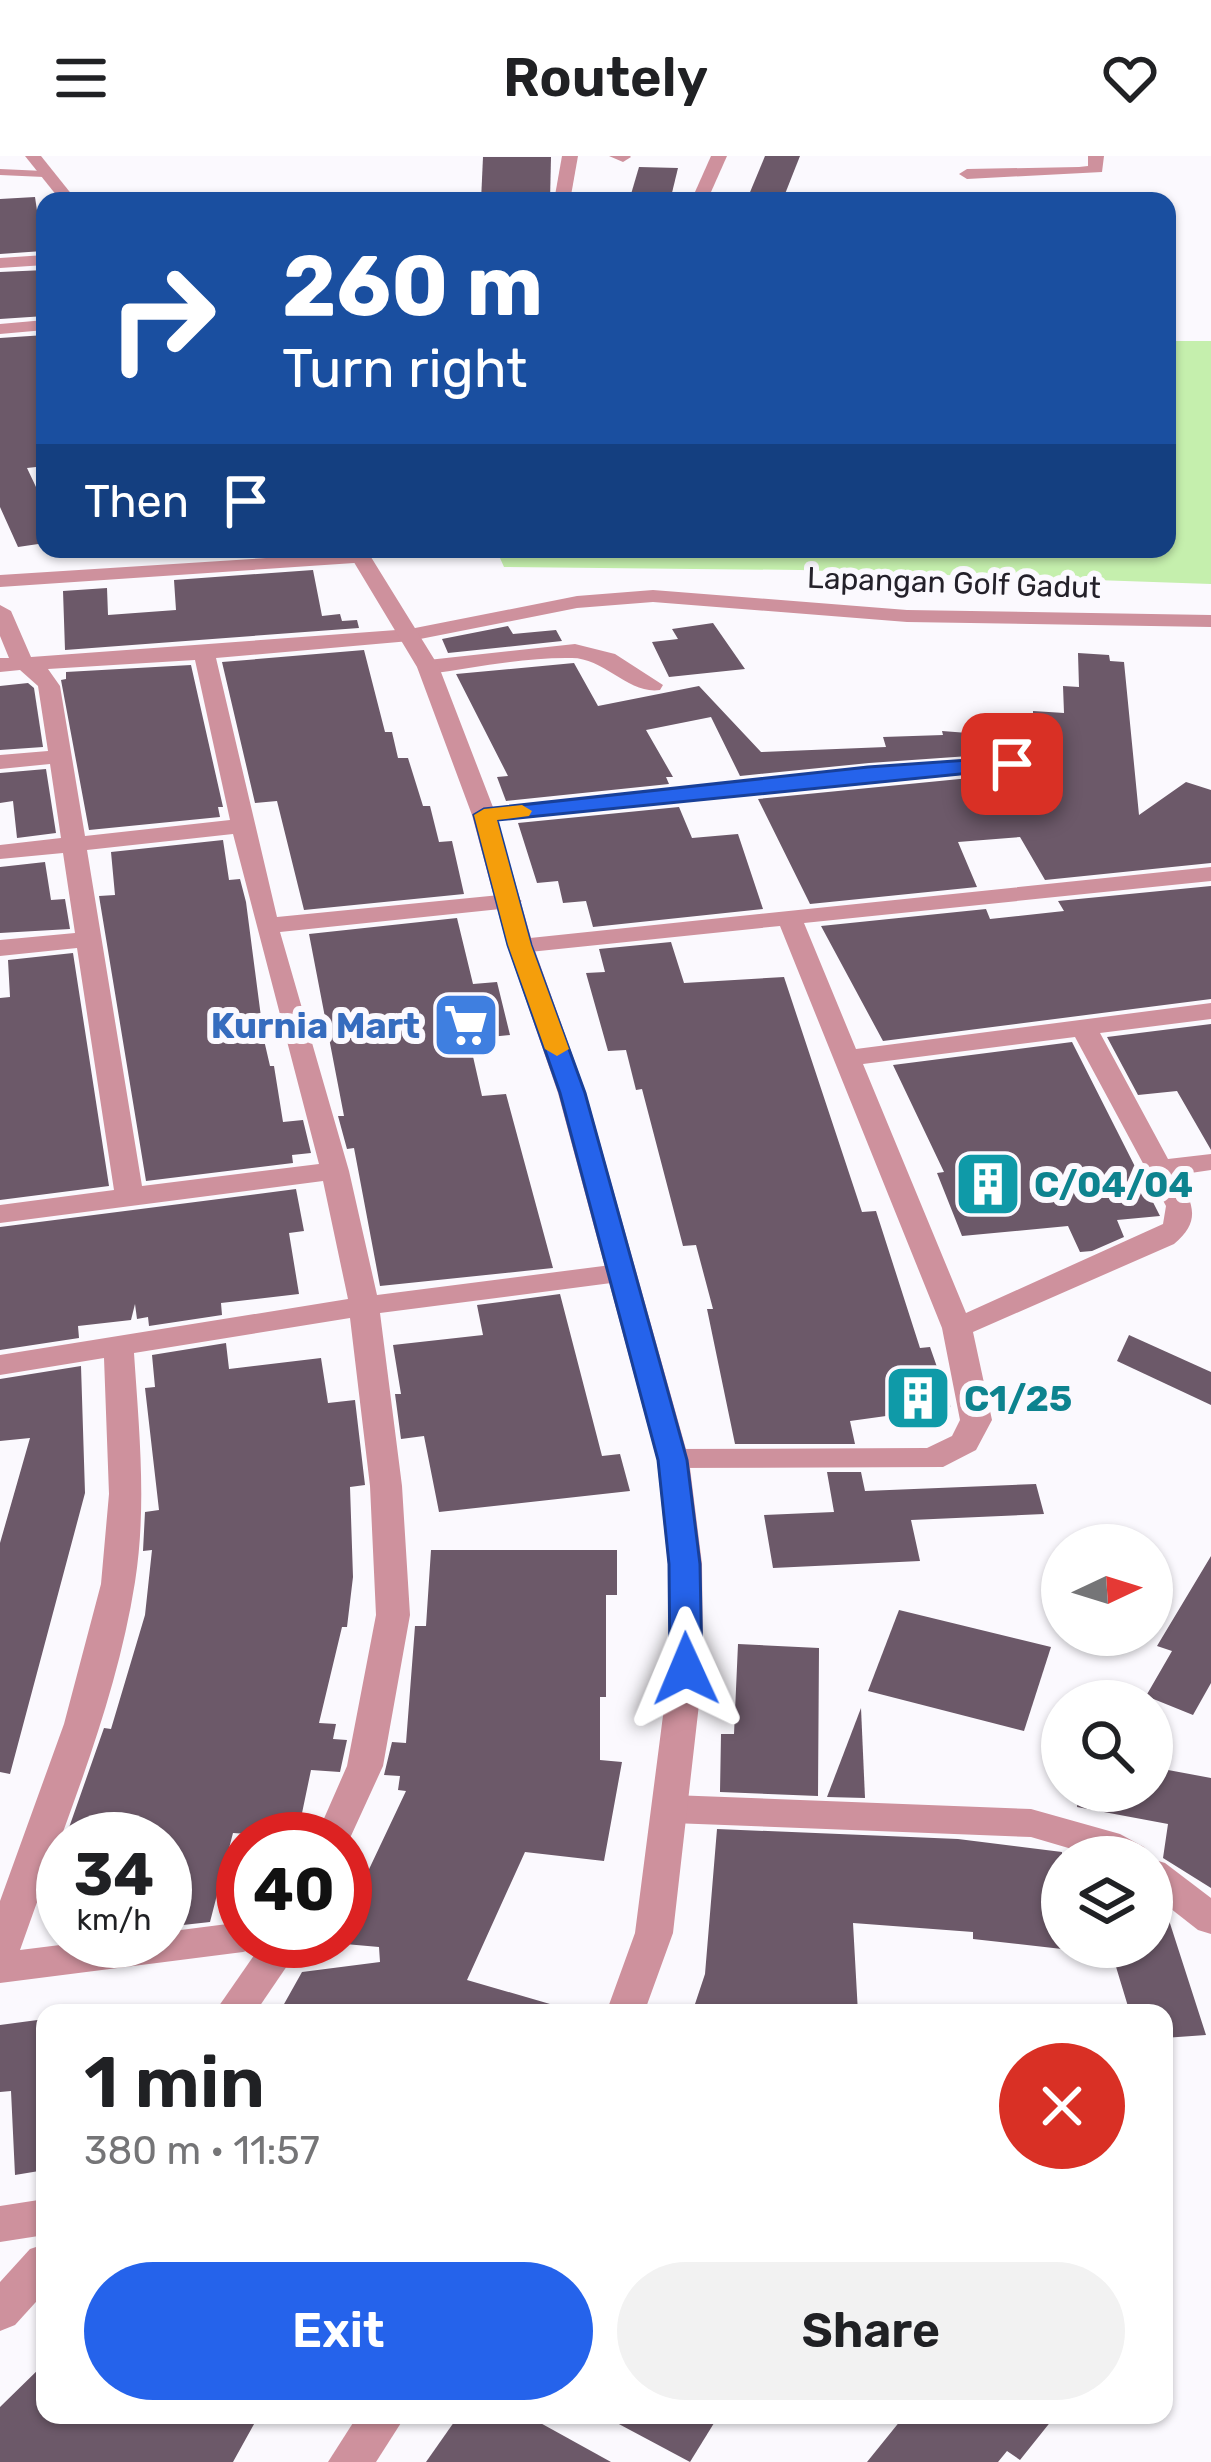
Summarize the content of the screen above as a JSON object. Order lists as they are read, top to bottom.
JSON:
{
  "streets": {
    "street": ["Lapangan Golf Gadut"]
  },
  "places": {
    "supermarket": ["Kurnia Mart"],
    "building": ["C/04/04", "C1/25"]
  },
  "north": "right",
  "page": {
    "header": "Routely",
    "turn": ["260 m", "Turn right"],
    "then": "Then",
    "speed": "34 km/h",
    "limit": "40",
    "heading": ["1 min", "380 m · 11:57"],
    "buttons": ["Exit", "Share"]
  }
}
